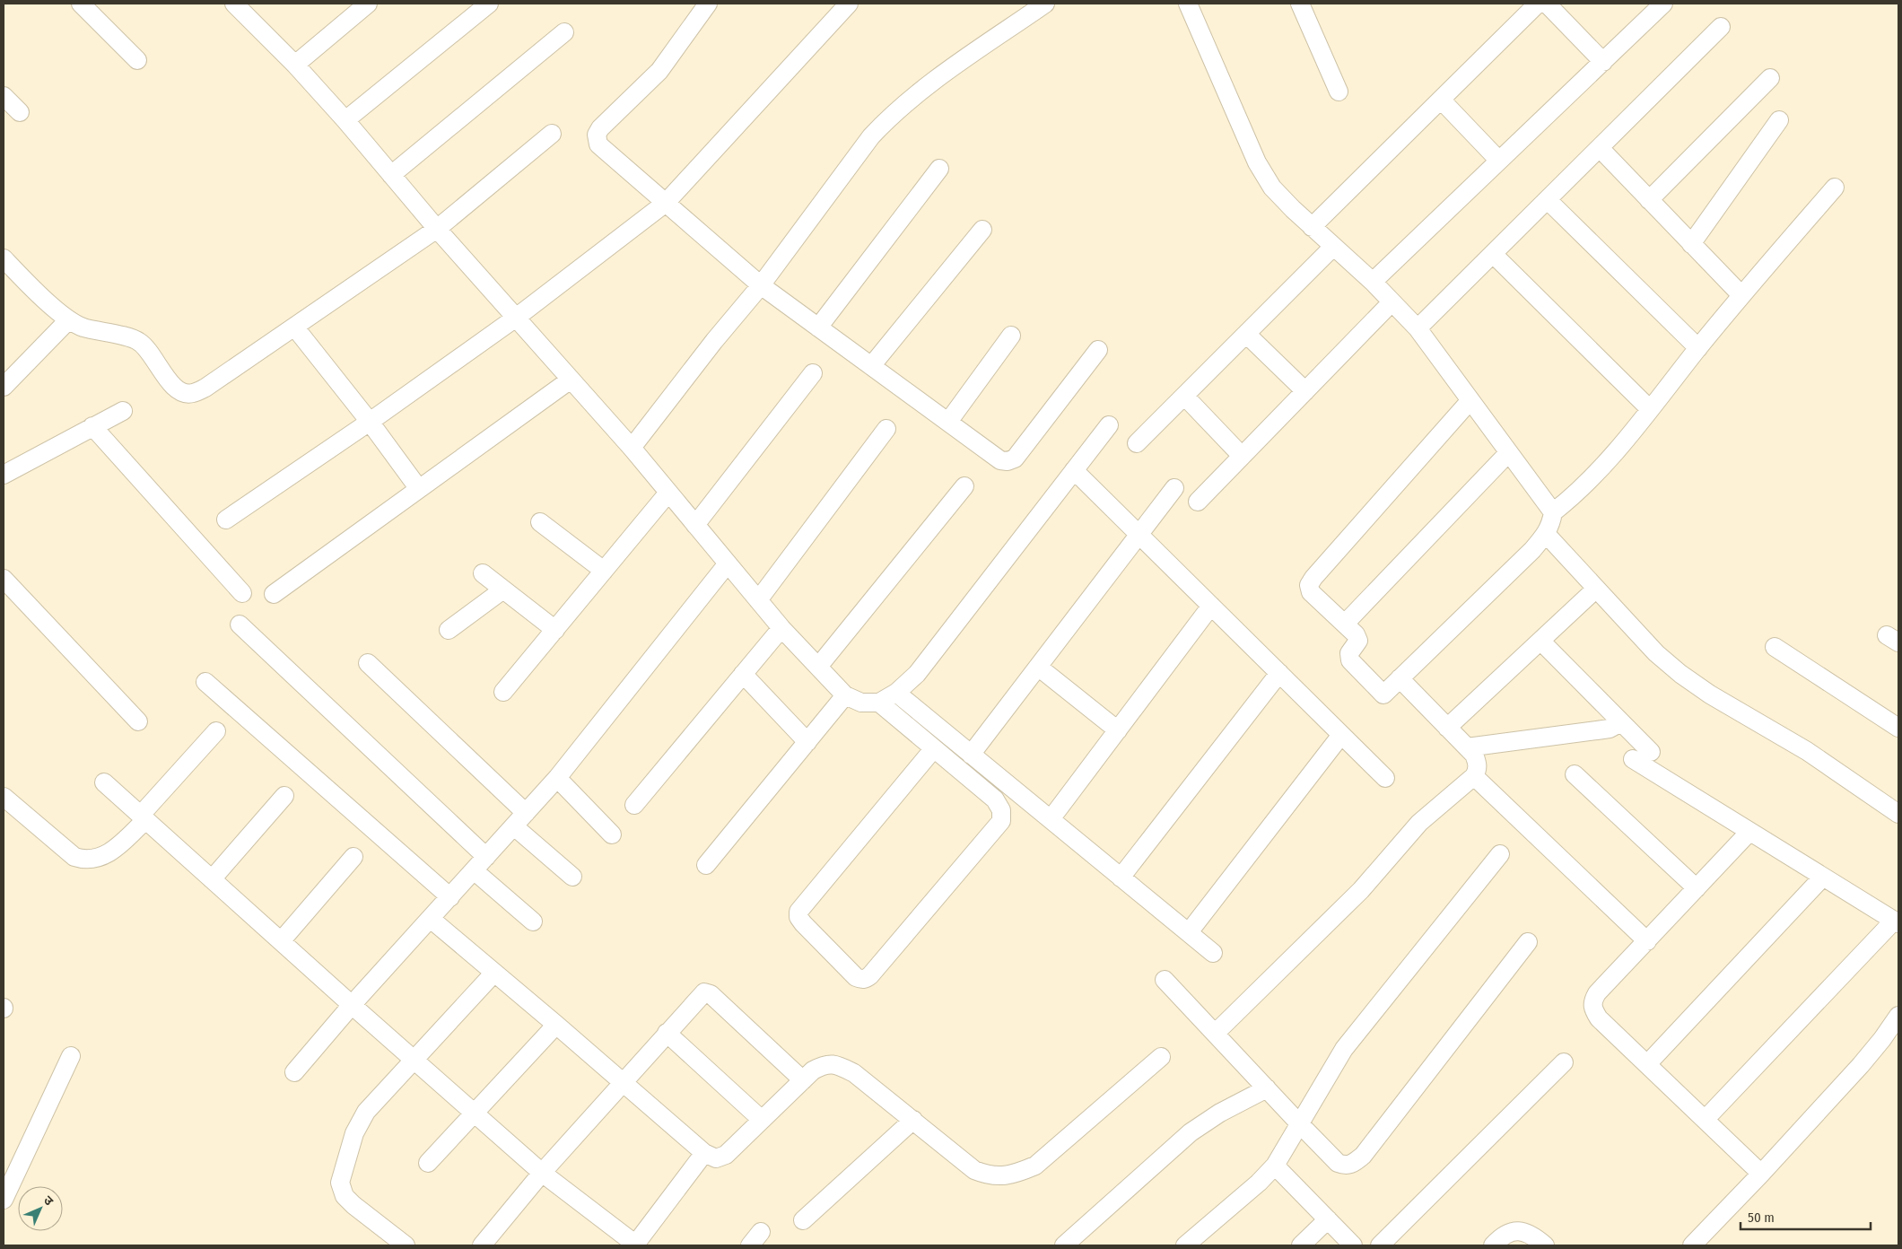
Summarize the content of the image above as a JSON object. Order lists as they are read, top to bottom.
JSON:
{
  "scale_bar": "50 m",
  "north": "top right"
}
